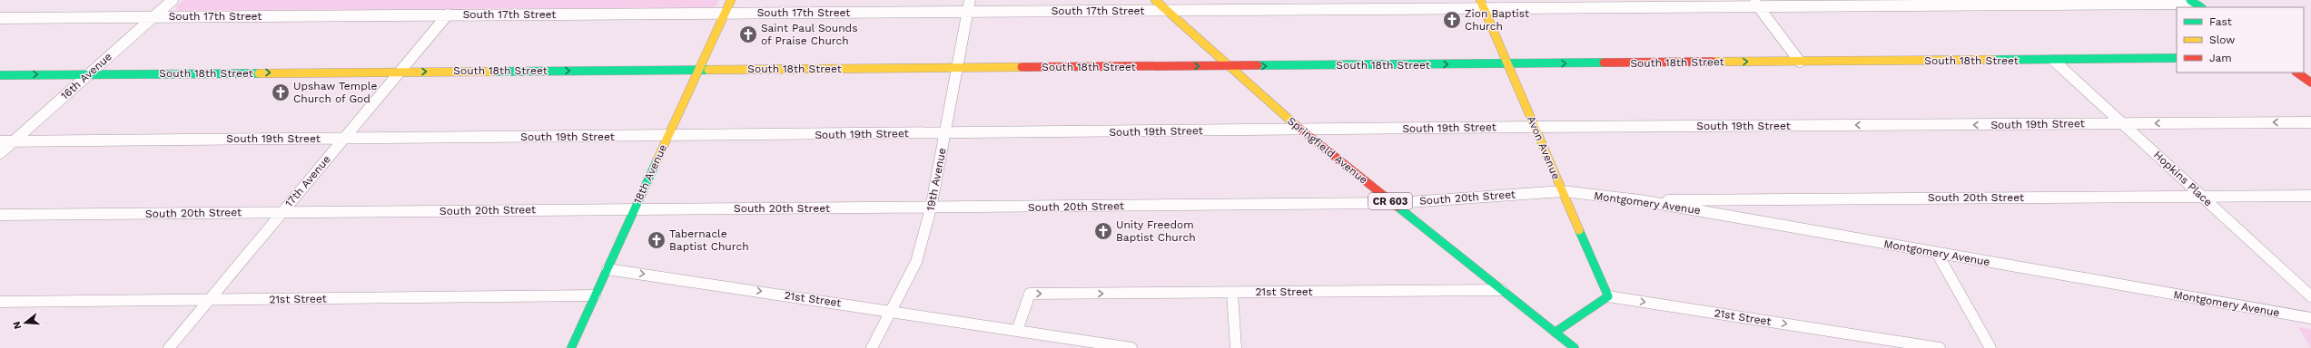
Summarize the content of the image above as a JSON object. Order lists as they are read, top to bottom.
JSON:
{
  "streets": {
    "street": [
      "South 17th Street",
      "South 18th Street",
      "16th Avenue",
      "South 19th Street",
      "Avon Avenue",
      "Springfield Avenue",
      "18th Avenue",
      "Hopkins Place",
      "19th Avenue",
      "17th Avenue",
      "South 20th Street",
      "CR 603",
      "Montgomery Avenue",
      "21st Street"
    ]
  },
  "crossings": [
    ["South 17th Street", "16th Avenue"],
    ["South 17th Street", "Avon Avenue"],
    ["South 17th Street", "Springfield Avenue"],
    ["South 17th Street", "18th Avenue"],
    ["South 17th Street", "19th Avenue"],
    ["South 17th Street", "17th Avenue"],
    ["South 18th Street", "16th Avenue"],
    ["South 18th Street", "Avon Avenue"],
    ["South 18th Street", "Springfield Avenue"],
    ["South 18th Street", "18th Avenue"],
    ["South 18th Street", "Hopkins Place"],
    ["South 18th Street", "19th Avenue"],
    ["South 18th Street", "17th Avenue"],
    ["16th Avenue", "South 19th Street"],
    ["South 19th Street", "Avon Avenue"],
    ["South 19th Street", "Springfield Avenue"],
    ["South 19th Street", "18th Avenue"],
    ["South 19th Street", "Hopkins Place"],
    ["South 19th Street", "19th Avenue"],
    ["South 19th Street", "17th Avenue"],
    ["Avon Avenue", "South 20th Street"],
    ["Avon Avenue", "Montgomery Avenue"],
    ["Avon Avenue", "21st Street"],
    ["Springfield Avenue", "South 20th Street"],
    ["Springfield Avenue", "21st Street"],
    ["18th Avenue", "South 20th Street"],
    ["18th Avenue", "21st Street"],
    ["Hopkins Place", "South 20th Street"],
    ["19th Avenue", "South 20th Street"],
    ["19th Avenue", "21st Street"],
    ["17th Avenue", "South 20th Street"],
    ["17th Avenue", "21st Street"],
    ["South 20th Street", "Montgomery Avenue"]
  ],
  "one_way": ["South 18th Street", "21st Street"],
  "places": {
    "church": [
      "Zion Baptist Church",
      "Saint Paul Sounds of Praise Church",
      "Upshaw Temple Church of God",
      "Unity Freedom Baptist Church",
      "Tabernacle Baptist Church"
    ]
  },
  "legend": ["Fast", "Slow", "Jam"],
  "north": "left"
}
